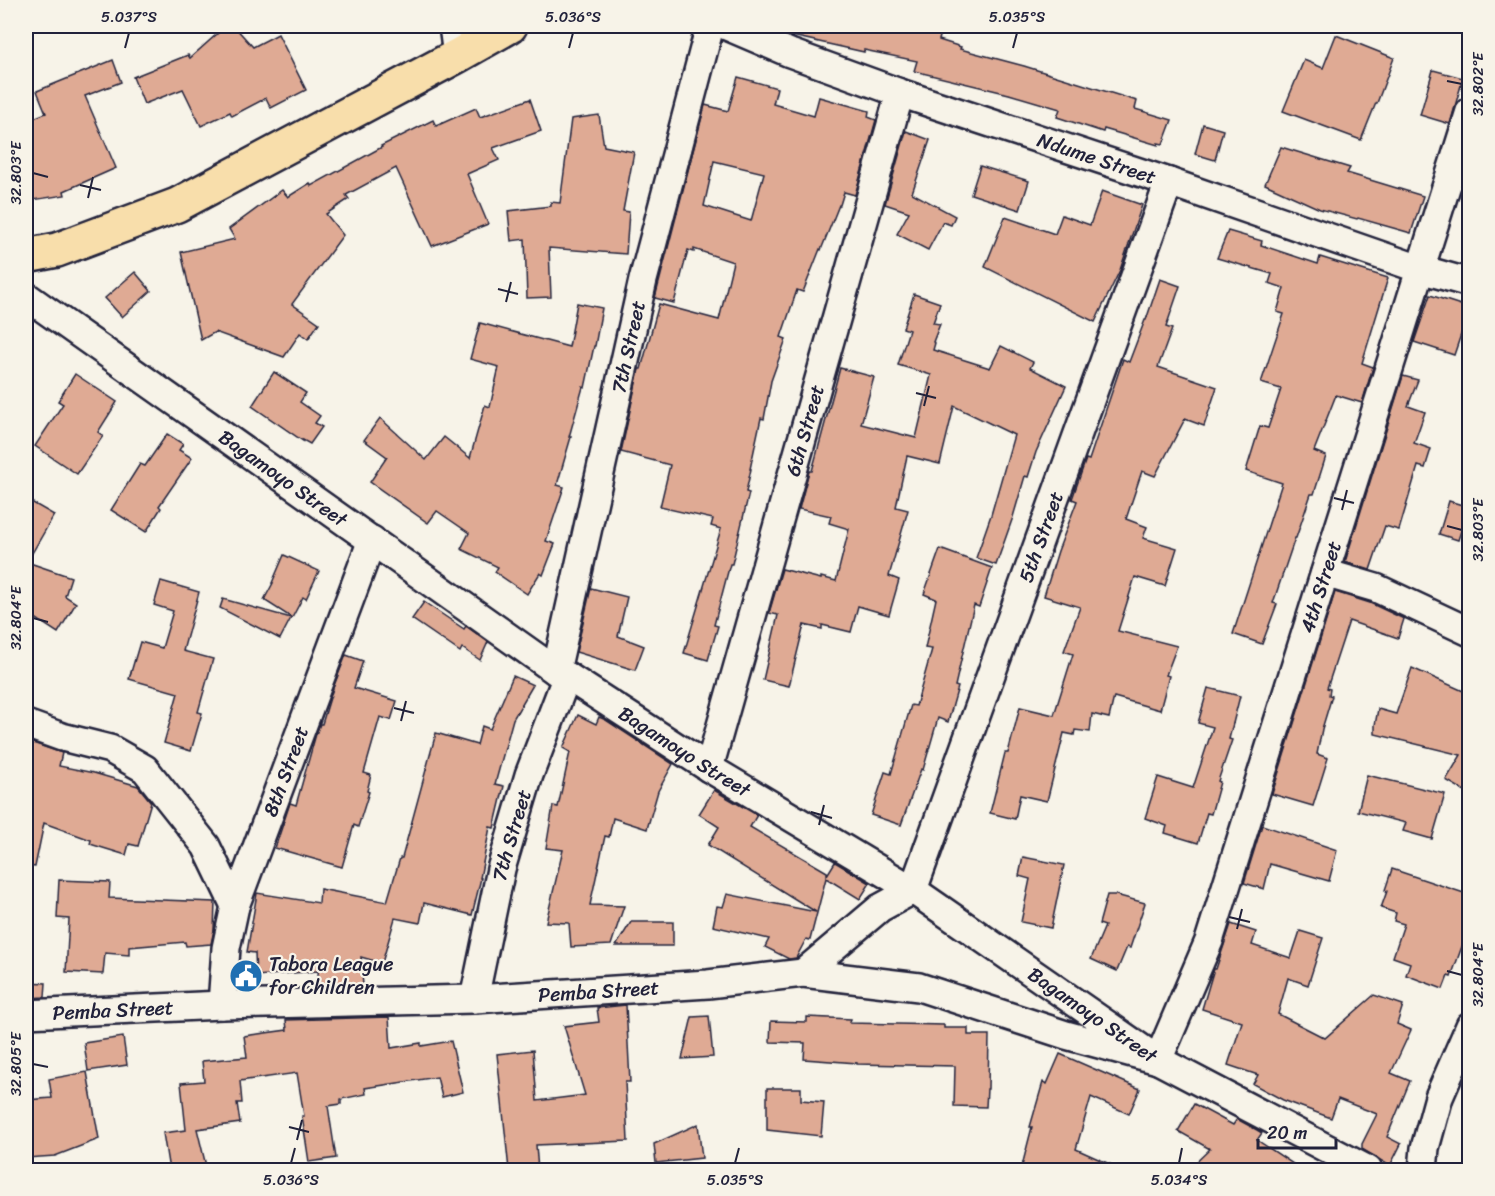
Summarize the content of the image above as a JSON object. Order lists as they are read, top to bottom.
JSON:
{
  "streets": {
    "street": [
      "Ndume Street",
      "7th Street",
      "6th Street",
      "Bagamoyo Street",
      "5th Street",
      "4th Street",
      "8th Street",
      "Pemba Street"
    ]
  },
  "crossings": [
    ["Ndume Street", "6th Street"],
    ["Ndume Street", "5th Street"],
    ["Ndume Street", "4th Street"],
    ["7th Street", "Bagamoyo Street"],
    ["7th Street", "Pemba Street"],
    ["6th Street", "Bagamoyo Street"],
    ["Bagamoyo Street", "5th Street"],
    ["Bagamoyo Street", "4th Street"],
    ["Bagamoyo Street", "8th Street"],
    ["Bagamoyo Street", "Pemba Street"],
    ["4th Street", "Pemba Street"],
    ["8th Street", "Pemba Street"]
  ],
  "places": {
    "public building": ["Tabora League for Children"]
  },
  "scale_bar": "20 m",
  "coordinates": [
    "5.037°S",
    "5.036°S",
    "5.035°S",
    "32.802°E",
    "32.803°E",
    "32.804°E",
    "32.805°E",
    "5.034°S"
  ]
}
